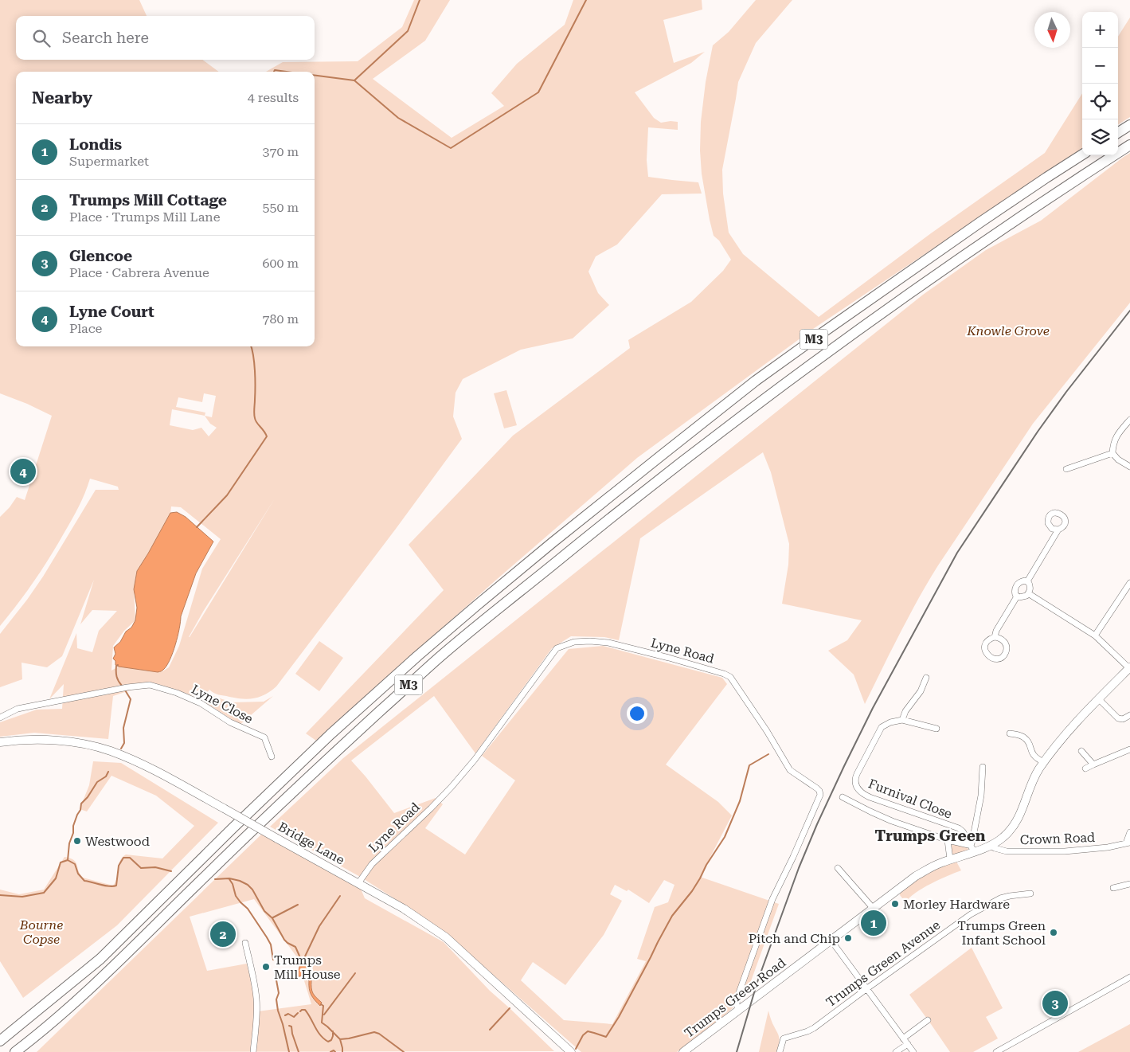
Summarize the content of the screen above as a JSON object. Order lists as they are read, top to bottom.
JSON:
{
  "streets": {
    "highway": ["M3"],
    "street": [
      "Lyne Road",
      "Lyne Close",
      "Furnival Close",
      "Crown Road",
      "Bridge Lane",
      "Trumps Green Avenue",
      "Trumps Green Road"
    ]
  },
  "crossings": [
    ["Lyne Road", "Bridge Lane"],
    ["Lyne Road", "Trumps Green Road"],
    ["Furnival Close", "Trumps Green Road"],
    ["Crown Road", "Trumps Green Road"]
  ],
  "districts": ["Trumps Green"],
  "parks": ["Knowle Grove", "Bourne Copse"],
  "places": [
    "Westwood",
    "Morley Hardware",
    "Trumps Green Infant School",
    "Pitch and Chip",
    "Trumps Mill House"
  ],
  "north": "bottom",
  "page": {
    "map_buttons": ["+", "−"],
    "search": "Search here",
    "heading": ["Nearby", "4 results"],
    "list": [
      {
        "mark": "1",
        "name": "Londis",
        "note": "Supermarket",
        "value": "370 m"
      },
      {
        "mark": "2",
        "name": "Trumps Mill Cottage",
        "note": "Place · Trumps Mill Lane",
        "value": "550 m"
      },
      {
        "mark": "3",
        "name": "Glencoe",
        "note": "Place · Cabrera Avenue",
        "value": "600 m"
      },
      {
        "mark": "4",
        "name": "Lyne Court",
        "note": "Place",
        "value": "780 m"
      }
    ],
    "pins": [
      "4",
      "1",
      "2",
      "3"
    ]
  }
}
